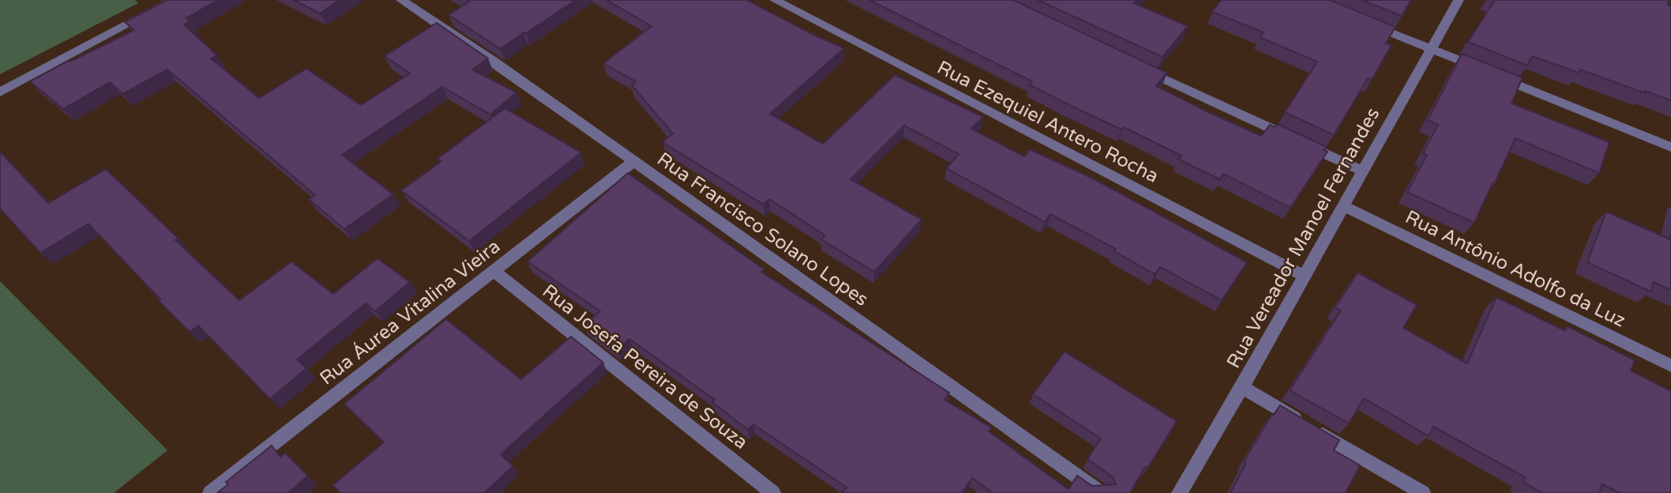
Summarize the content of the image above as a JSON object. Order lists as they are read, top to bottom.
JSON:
{
  "streets": {
    "street": [
      "Rua Ezequiel Antero Rocha",
      "Rua Francisco Solano Lopes",
      "Rua Vereador Manoel Fernandes",
      "Rua Antônio Adolfo da Luz",
      "Rua Áurea Vitalina Vieira",
      "Rua Josefa Pereira de Souza"
    ]
  },
  "crossings": [
    ["Rua Ezequiel Antero Rocha", "Rua Vereador Manoel Fernandes"],
    ["Rua Francisco Solano Lopes", "Rua Áurea Vitalina Vieira"],
    ["Rua Vereador Manoel Fernandes", "Rua Antônio Adolfo da Luz"],
    ["Rua Áurea Vitalina Vieira", "Rua Josefa Pereira de Souza"]
  ]
}
